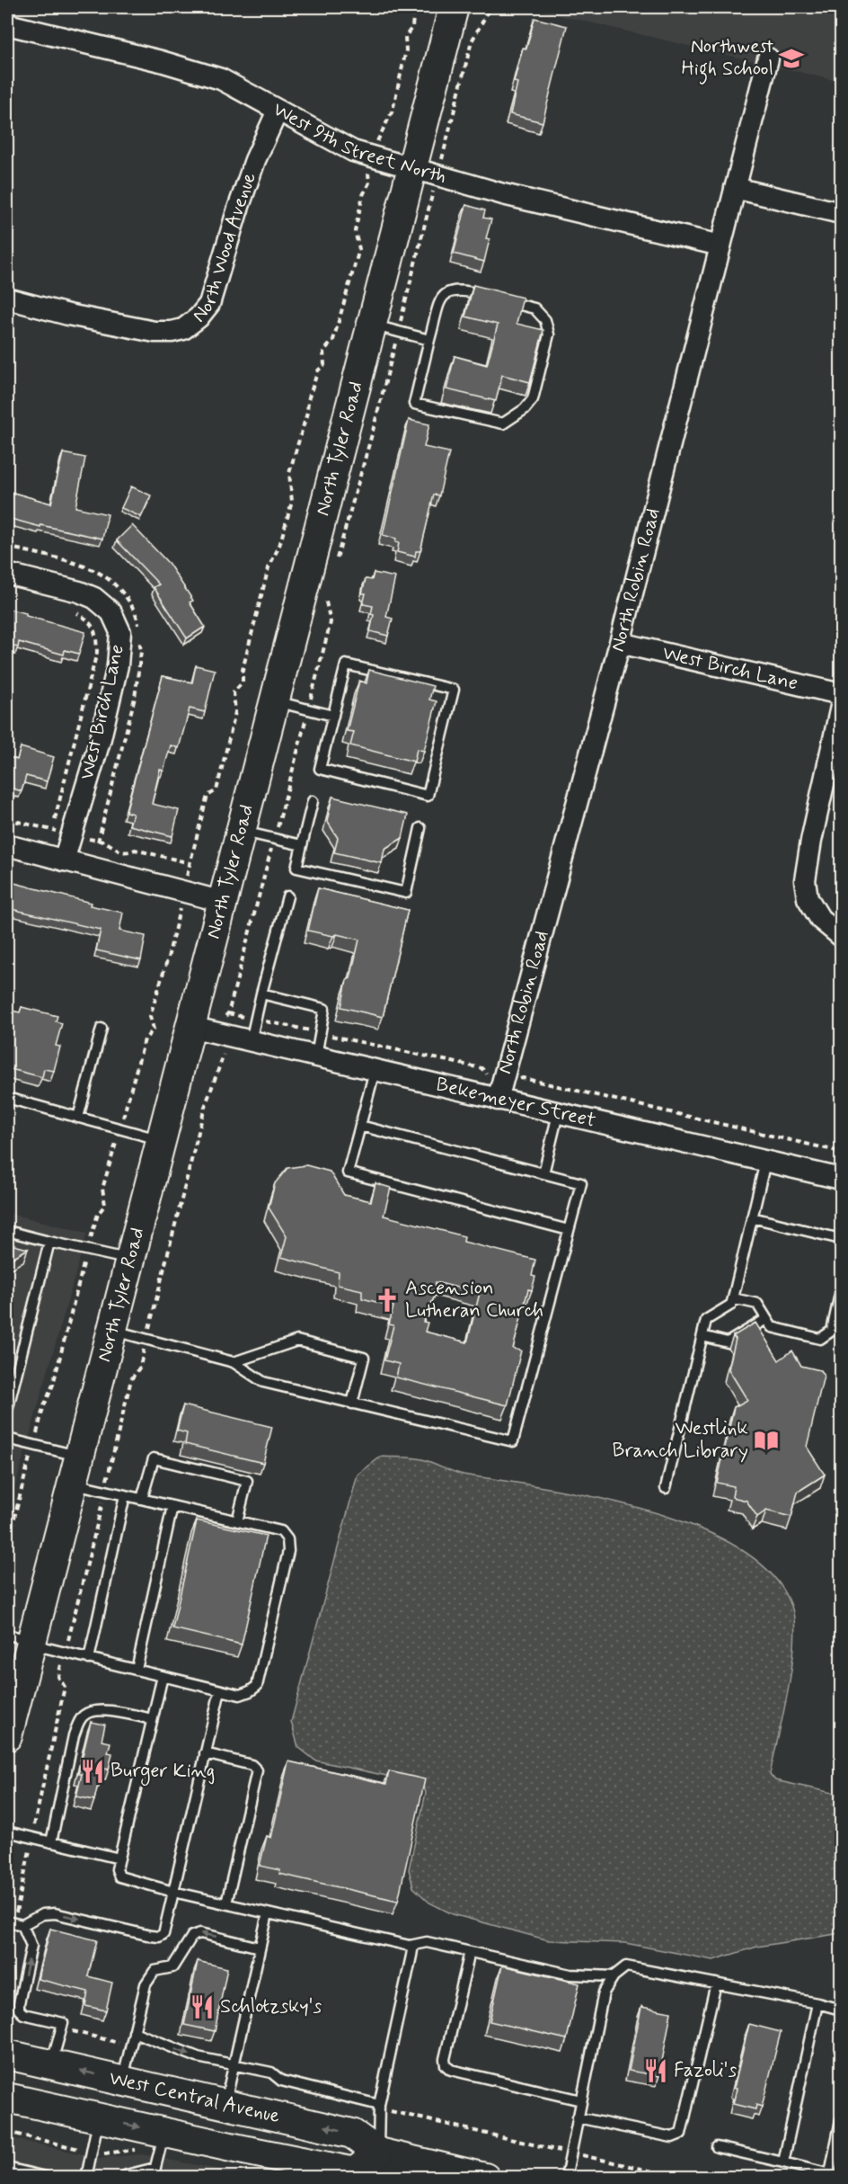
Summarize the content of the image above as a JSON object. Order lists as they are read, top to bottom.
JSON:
{
  "streets": {
    "main road": ["North Tyler Road", "West Central Avenue"],
    "street": [
      "West 9th Street North",
      "North Wood Avenue",
      "North Robin Road",
      "West Birch Lane",
      "Bekemeyer Street"
    ]
  },
  "crossings": [
    ["West 9th Street North", "North Wood Avenue"],
    ["West 9th Street North", "North Tyler Road"],
    ["West 9th Street North", "North Robin Road"],
    ["North Tyler Road", "Bekemeyer Street"],
    ["North Robin Road", "West Birch Lane"],
    ["North Robin Road", "Bekemeyer Street"]
  ],
  "places": {
    "school or university": ["Northwest High School"],
    "church": ["Ascension Lutheran Church"],
    "library": ["Westlink Branch Library"],
    "restaurant": ["Burger King", "Schlotzsky's", "Fazoli's"]
  }
}
